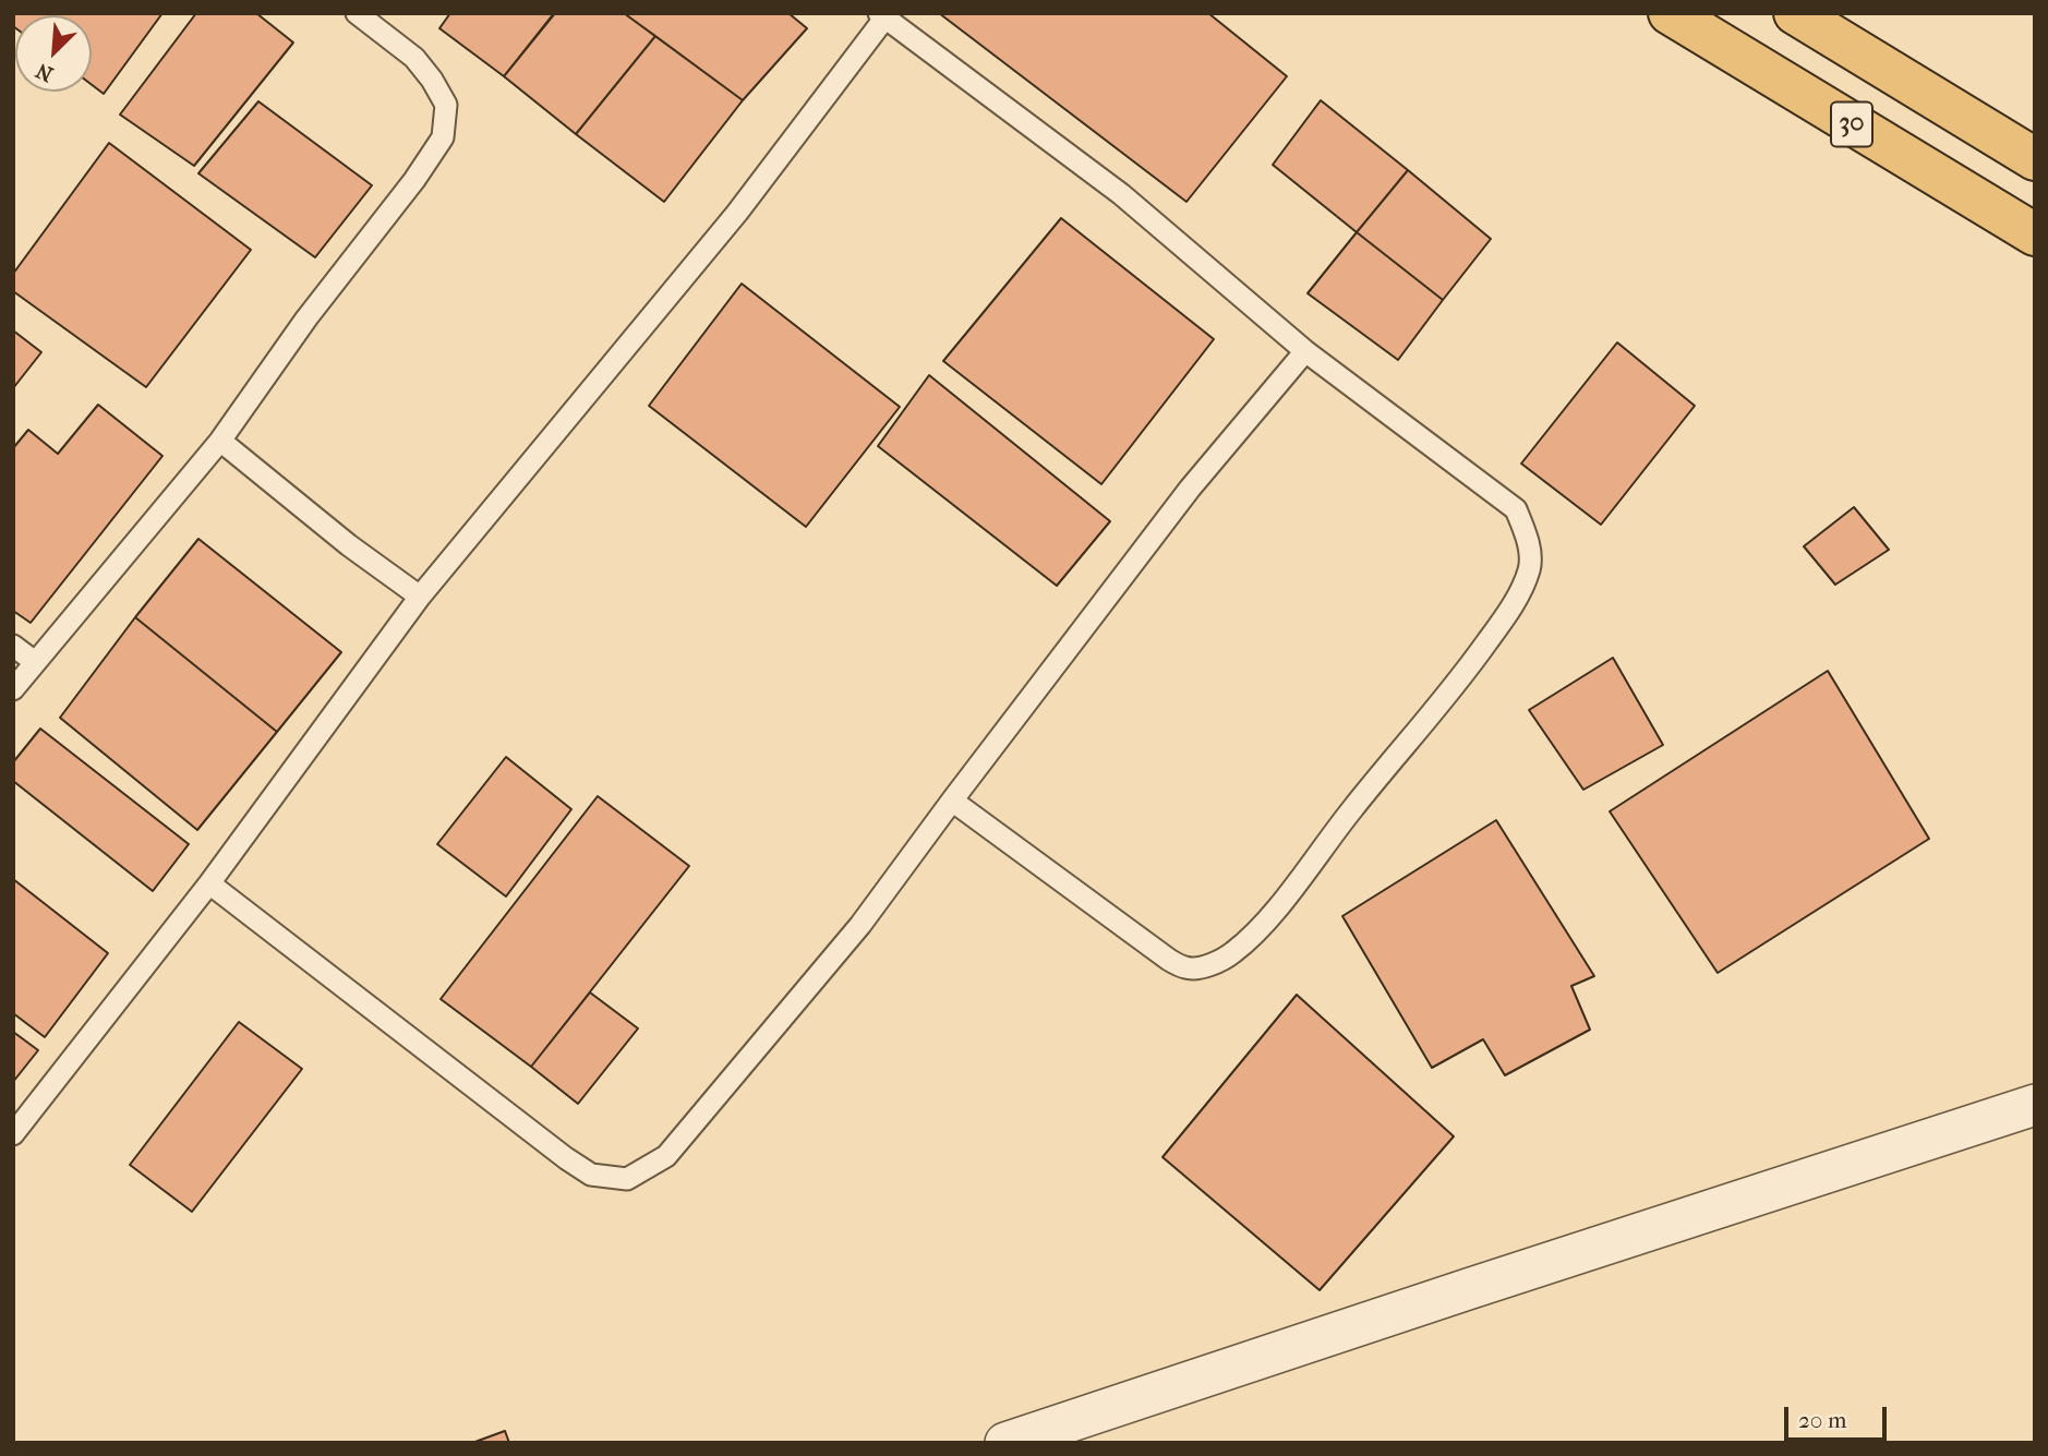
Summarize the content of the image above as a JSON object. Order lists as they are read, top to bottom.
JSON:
{
  "streets": {
    "highway": ["30"]
  },
  "scale_bar": "20 m",
  "north": "bottom left"
}
